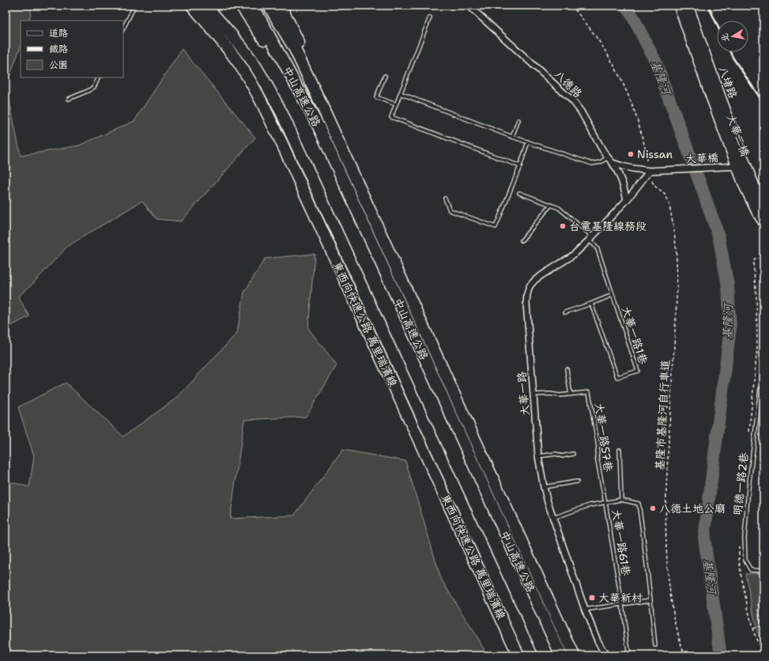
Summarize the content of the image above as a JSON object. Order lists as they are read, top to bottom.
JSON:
{
  "streets": {
    "highway": ["中山高速公路", "東西向快速公路 萬里瑞濱線"],
    "main road": ["八堵路", "大華二橋"],
    "street": ["八德路", "大華橋", "大華一路"],
    "lane": [
      "大華一路1巷",
      "大華一路57巷",
      "明德一路2巷",
      "大華一路61巷"
    ],
    "path": ["基隆市基隆河自行車道"]
  },
  "crossings": [
    ["八堵路", "大華二橋"],
    ["八堵路", "大華橋"],
    ["八德路", "大華一路"],
    ["大華二橋", "大華橋"],
    ["大華橋", "大華一路"],
    ["大華一路1巷", "大華一路"],
    ["大華一路", "大華一路57巷"],
    ["大華一路57巷", "大華一路61巷"]
  ],
  "water": ["基隆河"],
  "places": {
    "other": ["Nissan", "台電基隆線務段", "八德土地公廟"],
    "transit": ["大華新村"]
  },
  "legend": ["道路", "鐵路", "公園"],
  "north": "left"
}
